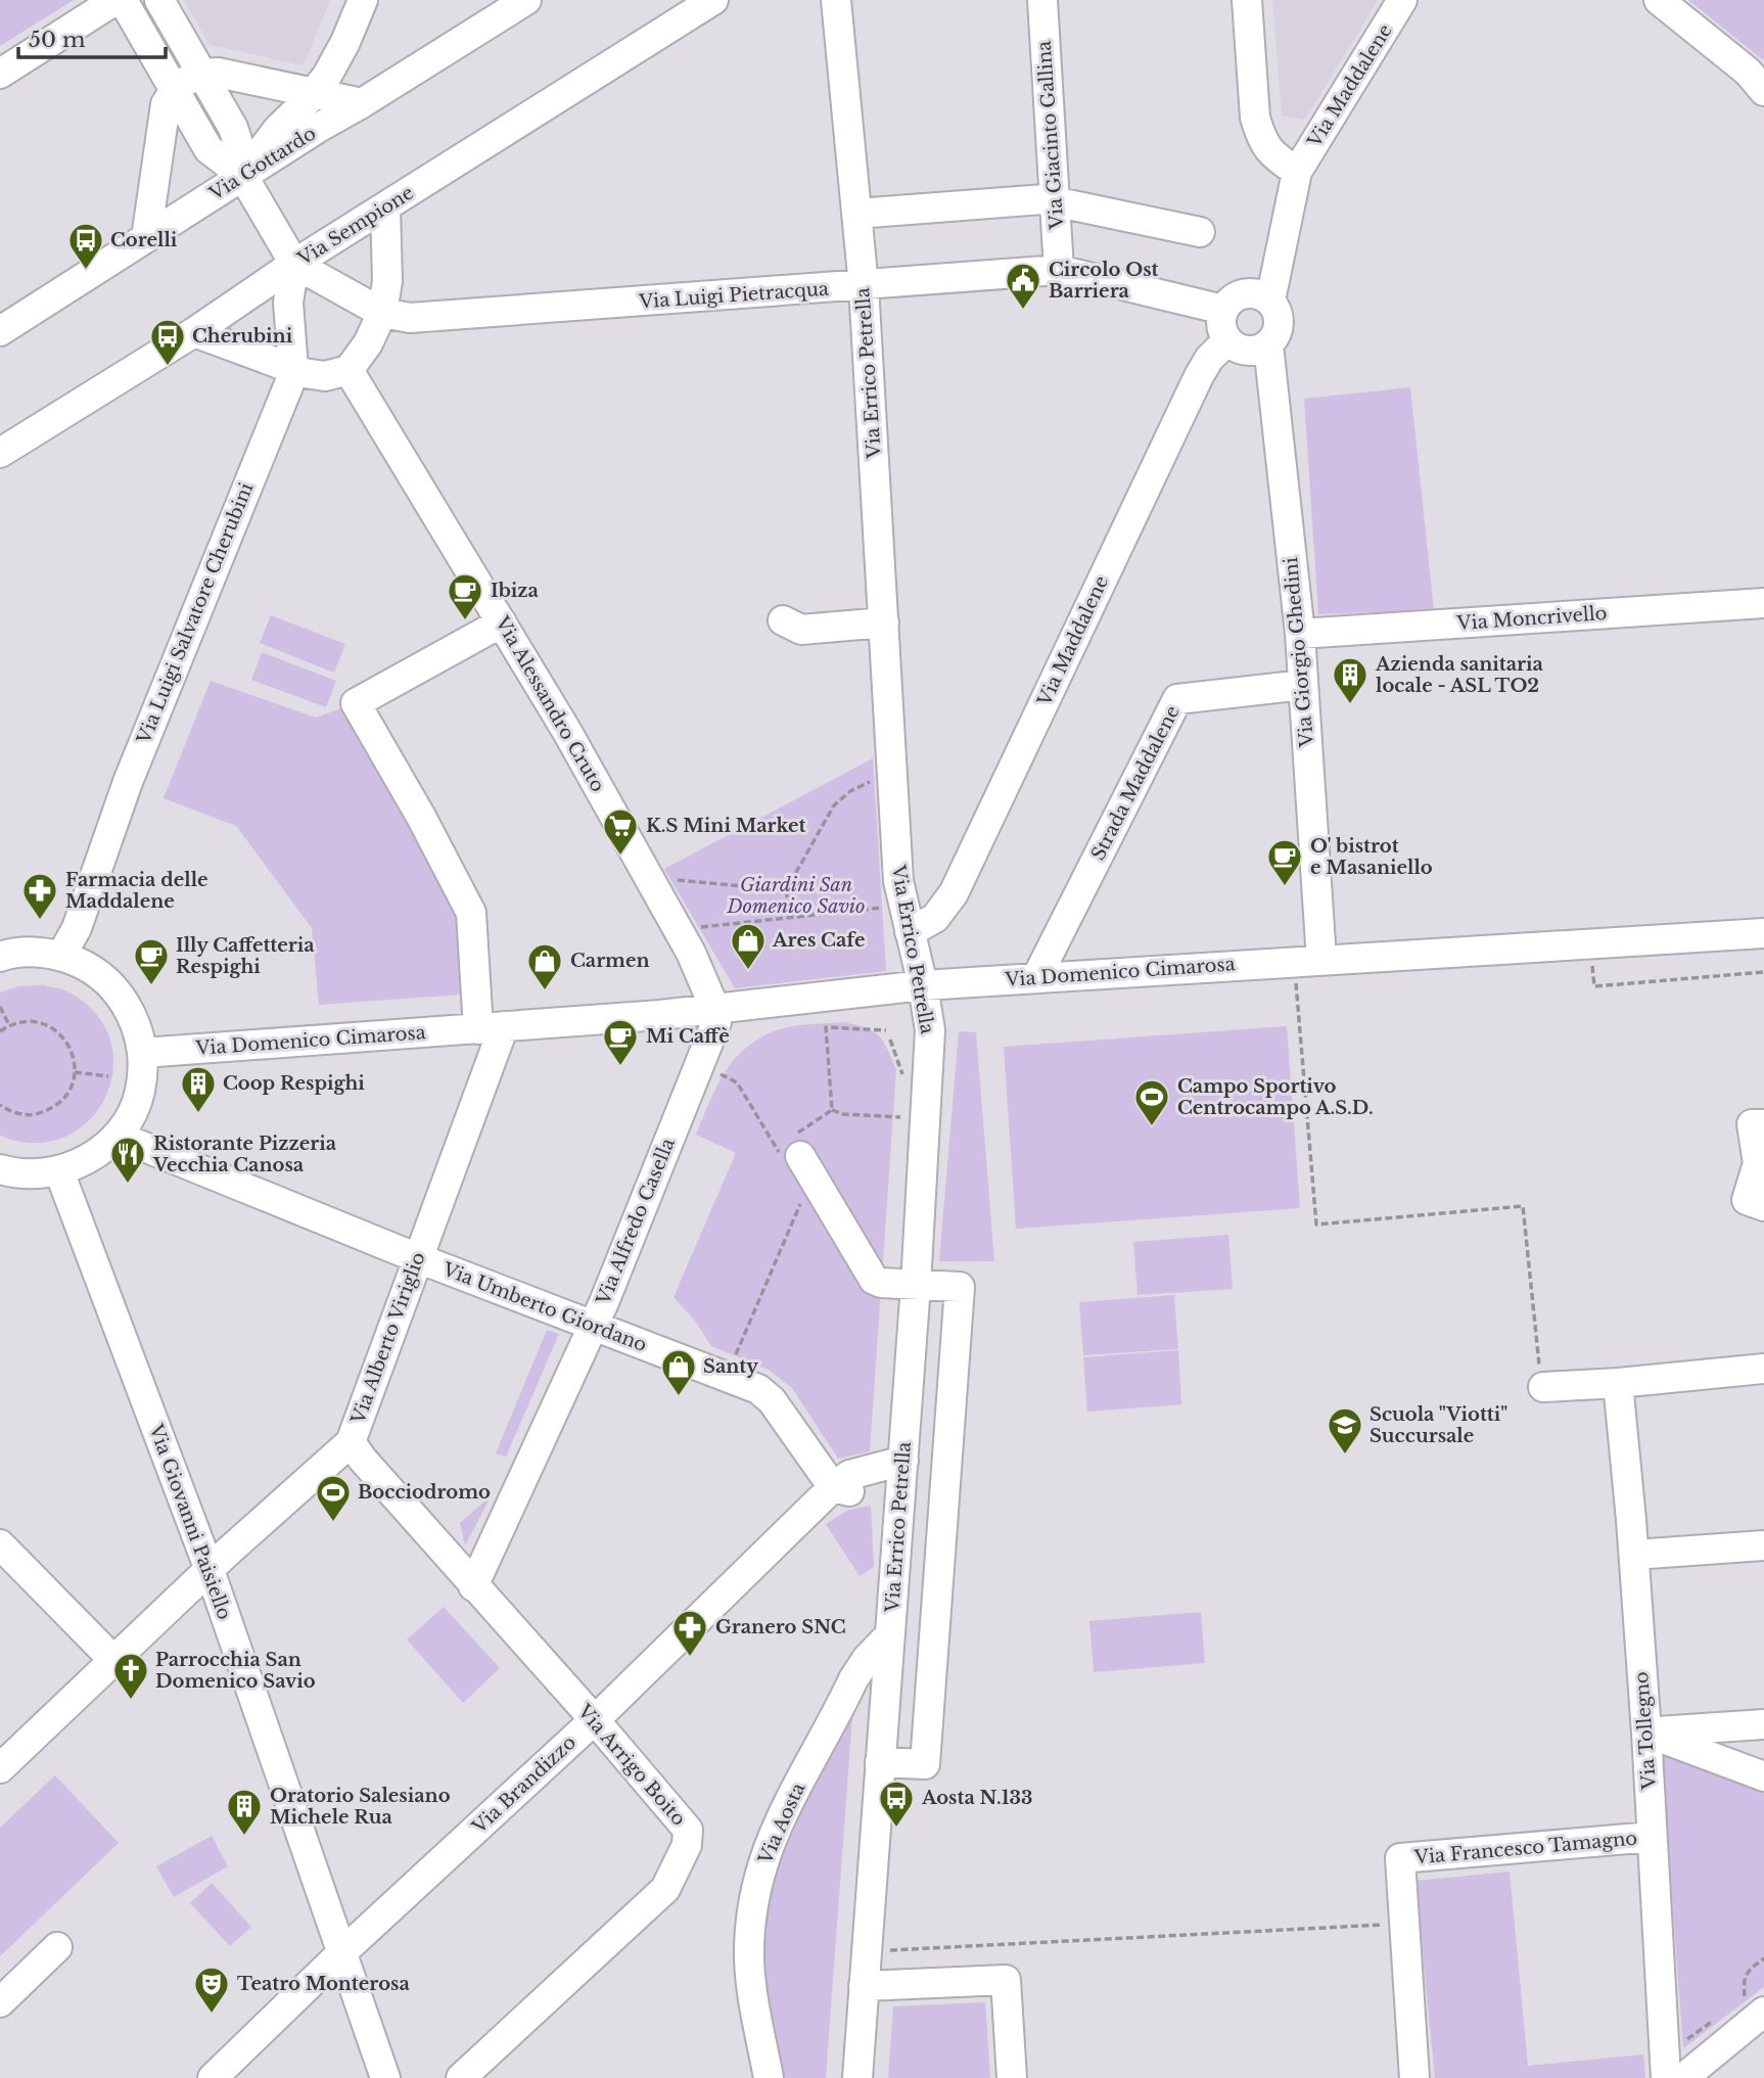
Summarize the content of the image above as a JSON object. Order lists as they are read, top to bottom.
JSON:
{
  "streets": {
    "street": [
      "Via Maddalene",
      "Via Giacinto Gallina",
      "Via Gottardo",
      "Via Sempione",
      "Via Luigi Pietracqua",
      "Via Errico Petrella",
      "Via Luigi Salvatore Cherubini",
      "Via Moncrivello",
      "Via Giorgio Ghedini",
      "Via Alessandro Cruto",
      "Strada Maddalene",
      "Via Domenico Cimarosa",
      "Via Alfredo Casella",
      "Via Umberto Giordano",
      "Via Alberto Viriglio",
      "Via Giovanni Paisiello",
      "Via Tollegno",
      "Via Arrigo Boito",
      "Via Brandizzo",
      "Via Aosta",
      "Via Francesco Tamagno"
    ]
  },
  "crossings": [
    ["Via Maddalene", "Via Luigi Pietracqua"],
    ["Via Maddalene", "Via Errico Petrella"],
    ["Via Maddalene", "Via Giorgio Ghedini"],
    ["Via Giacinto Gallina", "Via Luigi Pietracqua"],
    ["Via Sempione", "Via Luigi Pietracqua"],
    ["Via Sempione", "Via Luigi Salvatore Cherubini"],
    ["Via Luigi Pietracqua", "Via Errico Petrella"],
    ["Via Luigi Pietracqua", "Via Luigi Salvatore Cherubini"],
    ["Via Luigi Pietracqua", "Via Giorgio Ghedini"],
    ["Via Errico Petrella", "Via Domenico Cimarosa"],
    ["Via Errico Petrella", "Via Brandizzo"],
    ["Via Errico Petrella", "Via Aosta"],
    ["Via Moncrivello", "Via Giorgio Ghedini"],
    ["Via Giorgio Ghedini", "Strada Maddalene"],
    ["Via Giorgio Ghedini", "Via Domenico Cimarosa"],
    ["Via Alessandro Cruto", "Via Domenico Cimarosa"],
    ["Via Alessandro Cruto", "Via Alfredo Casella"],
    ["Strada Maddalene", "Via Domenico Cimarosa"],
    ["Via Domenico Cimarosa", "Via Alfredo Casella"],
    ["Via Domenico Cimarosa", "Via Alberto Viriglio"],
    ["Via Alfredo Casella", "Via Umberto Giordano"],
    ["Via Alfredo Casella", "Via Arrigo Boito"],
    ["Via Umberto Giordano", "Via Alberto Viriglio"],
    ["Via Umberto Giordano", "Via Brandizzo"],
    ["Via Alberto Viriglio", "Via Giovanni Paisiello"],
    ["Via Alberto Viriglio", "Via Arrigo Boito"],
    ["Via Giovanni Paisiello", "Via Brandizzo"],
    ["Via Tollegno", "Via Francesco Tamagno"],
    ["Via Arrigo Boito", "Via Brandizzo"]
  ],
  "parks": ["Giardini San Domenico Savio"],
  "places": {
    "bus stop": ["Corelli", "Cherubini", "Aosta N.133"],
    "public building": ["Circolo Ost Barriera"],
    "cafe": [
      "Ibiza",
      "O' bistrot e Masaniello",
      "Illy Caffetteria Respighi",
      "Mi Caffè"
    ],
    "building": ["Azienda sanitaria locale - ASL TO2", "Coop Respighi", "Oratorio Salesiano Michele Rua"],
    "supermarket": ["K.S Mini Market"],
    "pharmacy": ["Farmacia delle Maddalene", "Granero SNC"],
    "shop": ["Ares Cafe", "Carmen", "Santy"],
    "sports": ["Campo Sportivo Centrocampo A.S.D.", "Bocciodromo"],
    "restaurant": ["Ristorante Pizzeria Vecchia Canosa"],
    "school or university": ["Scuola \"Viotti\" Succursale"],
    "church": ["Parrocchia San Domenico Savio"],
    "theatre": ["Teatro Monterosa"]
  },
  "scale_bar": "50 m"
}
